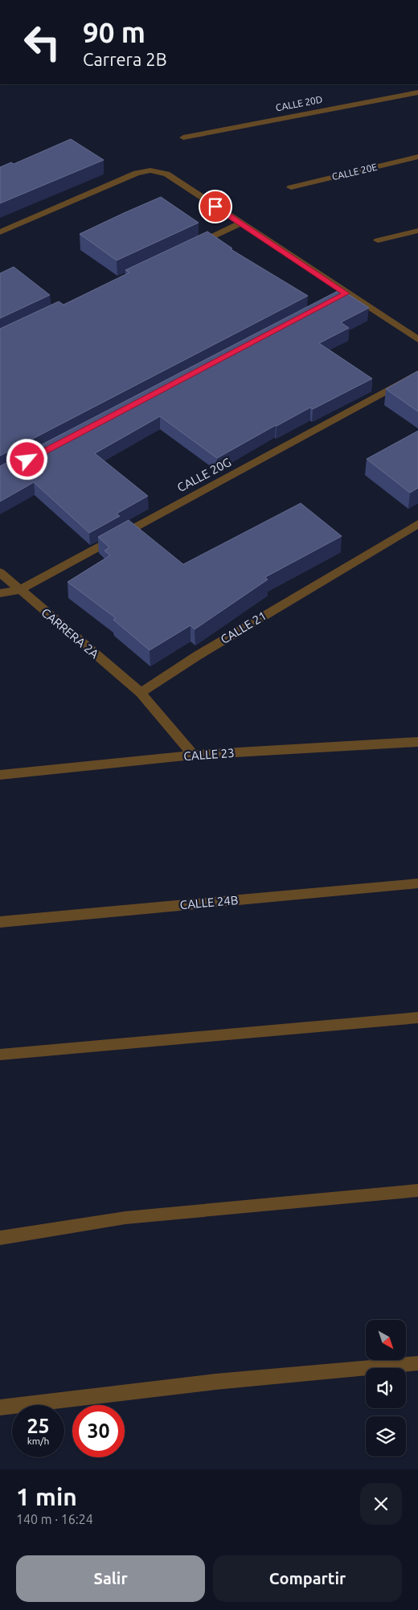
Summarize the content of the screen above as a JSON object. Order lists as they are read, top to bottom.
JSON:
{
  "streets": {
    "street": [
      "CALLE 20D",
      "CALLE 20E",
      "CALLE 20G",
      "CALLE 21",
      "CARRERA 2A",
      "CALLE 23",
      "CALLE 24B"
    ]
  },
  "crossings": [
    ["CALLE 20G", "CARRERA 2A"],
    ["CALLE 21", "CARRERA 2A"]
  ],
  "north": "bottom right",
  "page": {
    "turn": ["90 m", "Carrera 2B"],
    "speed": "25 km/h",
    "limit": "30",
    "heading": ["1 min", "140 m · 16:24"],
    "buttons": ["Salir", "Compartir"]
  }
}
